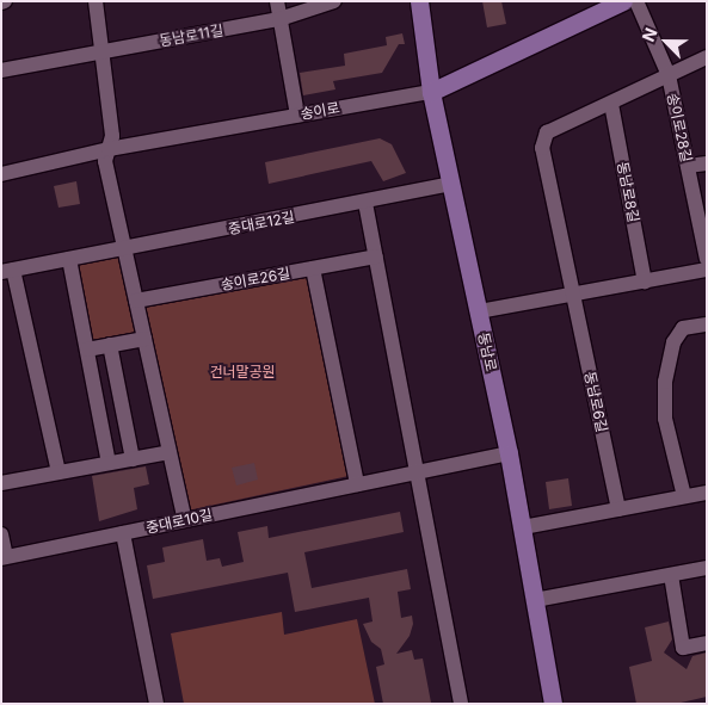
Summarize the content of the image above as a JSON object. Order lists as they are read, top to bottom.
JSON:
{
  "streets": {
    "main road": ["송이로", "동남로"],
    "street": [
      "동남로11길",
      "송이로28길",
      "동남로8길",
      "중대로12길",
      "송이로26길",
      "동남로6길",
      "중대로10길"
    ]
  },
  "crossings": [
    ["송이로", "동남로"],
    ["중대로12길", "동남로"],
    ["동남로", "중대로10길"]
  ],
  "parks": ["건너말공원"],
  "north": "top left"
}
